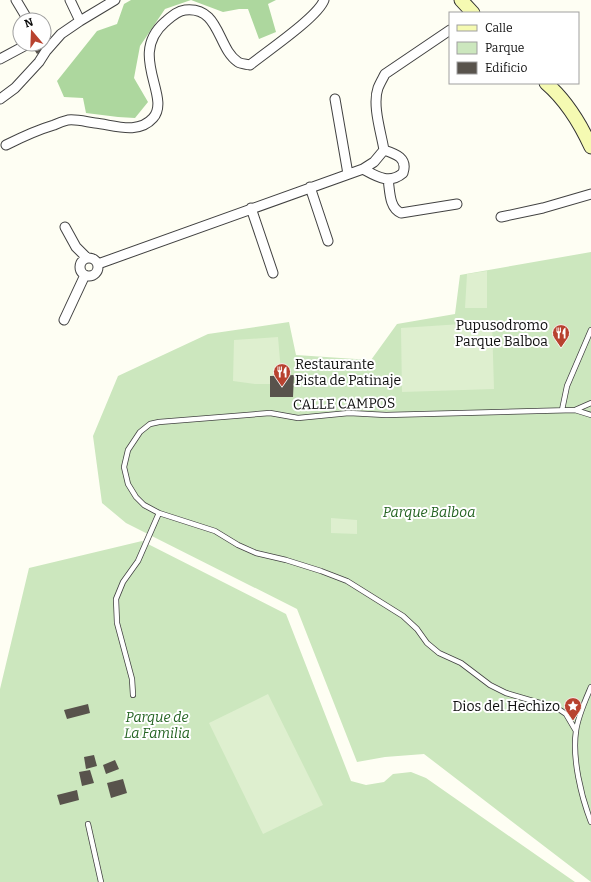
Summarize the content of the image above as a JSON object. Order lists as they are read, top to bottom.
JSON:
{
  "streets": {
    "lane": ["CALLE CAMPOS"]
  },
  "parks": ["Parque Balboa", "Parque de La Familia"],
  "places": {
    "restaurant": ["Pupusodromo Parque Balboa", "Restaurante Pista de Patinaje"],
    "place": ["Dios del Hechizo"]
  },
  "legend": ["Calle", "Parque", "Edificio"],
  "north": "top"
}
